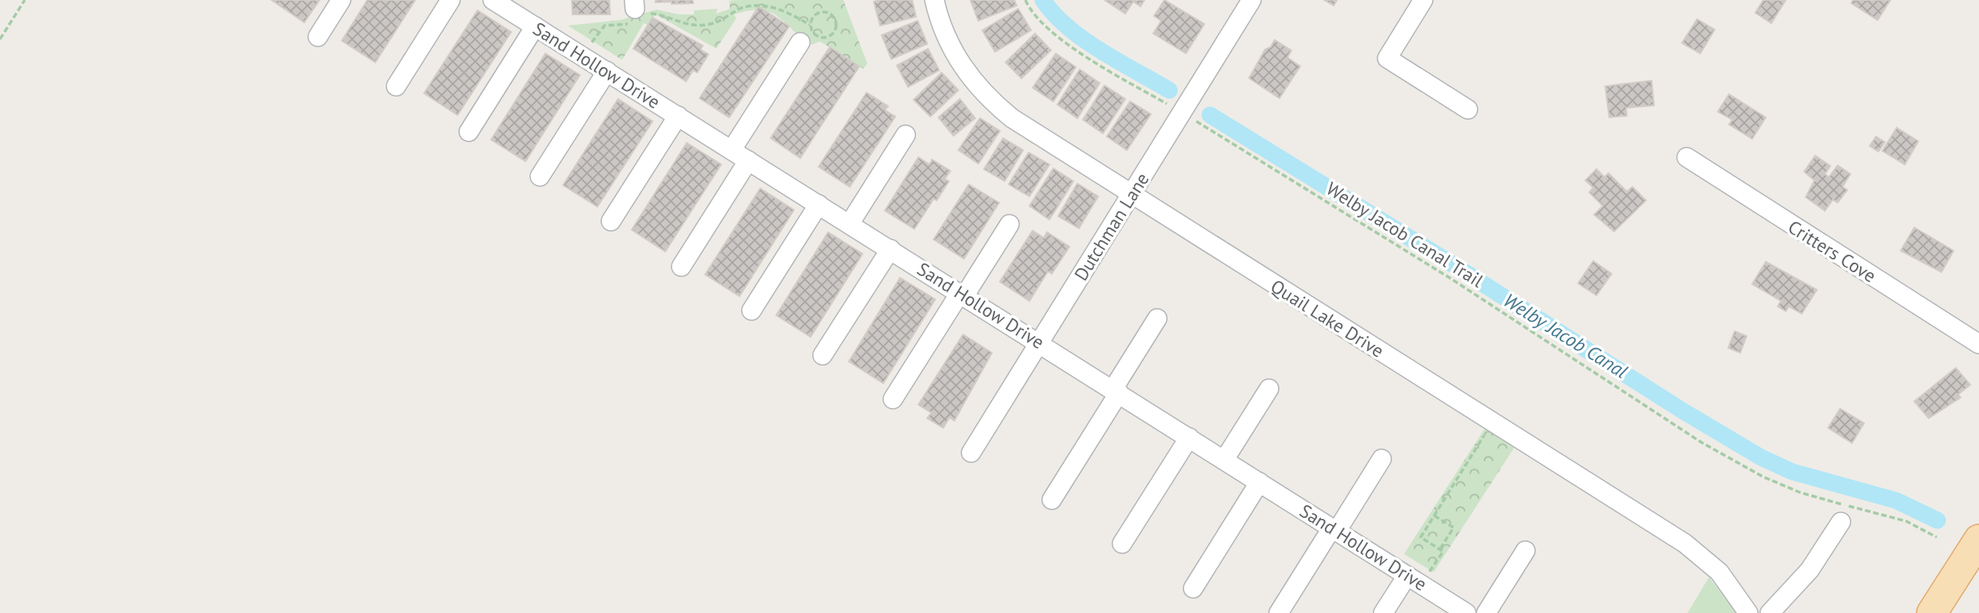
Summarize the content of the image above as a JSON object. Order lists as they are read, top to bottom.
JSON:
{
  "streets": {
    "street": [
      "Sand Hollow Drive",
      "Dutchman Lane",
      "Critters Cove",
      "Quail Lake Drive"
    ],
    "path": ["Welby Jacob Canal Trail"]
  },
  "crossings": [
    ["Sand Hollow Drive", "Dutchman Lane"],
    ["Dutchman Lane", "Welby Jacob Canal Trail"],
    ["Dutchman Lane", "Quail Lake Drive"]
  ],
  "water": ["Welby Jacob Canal"]
}
